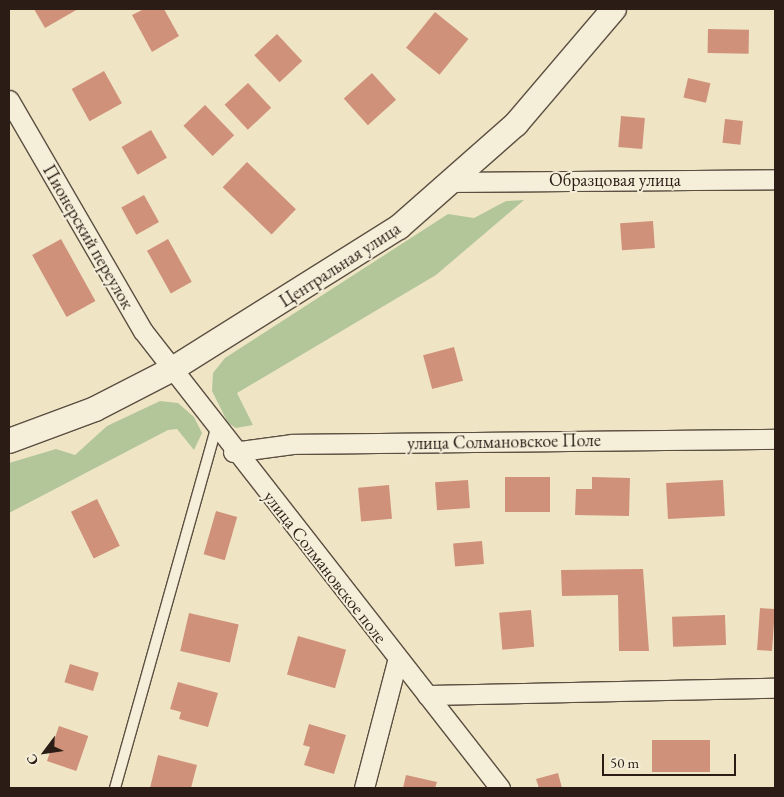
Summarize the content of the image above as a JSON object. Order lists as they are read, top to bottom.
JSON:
{
  "streets": {
    "street": [
      "Образцовая улица",
      "Пионерский переулок",
      "Центральная улица",
      "улица Солмановское Поле",
      "улица Солмановское поле"
    ]
  },
  "crossings": [
    ["Образцовая улица", "Центральная улица"],
    ["Пионерский переулок", "Центральная улица"],
    ["Пионерский переулок", "улица Солмановское поле"],
    ["Центральная улица", "улица Солмановское поле"],
    ["улица Солмановское Поле", "улица Солмановское поле"]
  ],
  "scale_bar": "50 m",
  "north": "bottom left"
}
